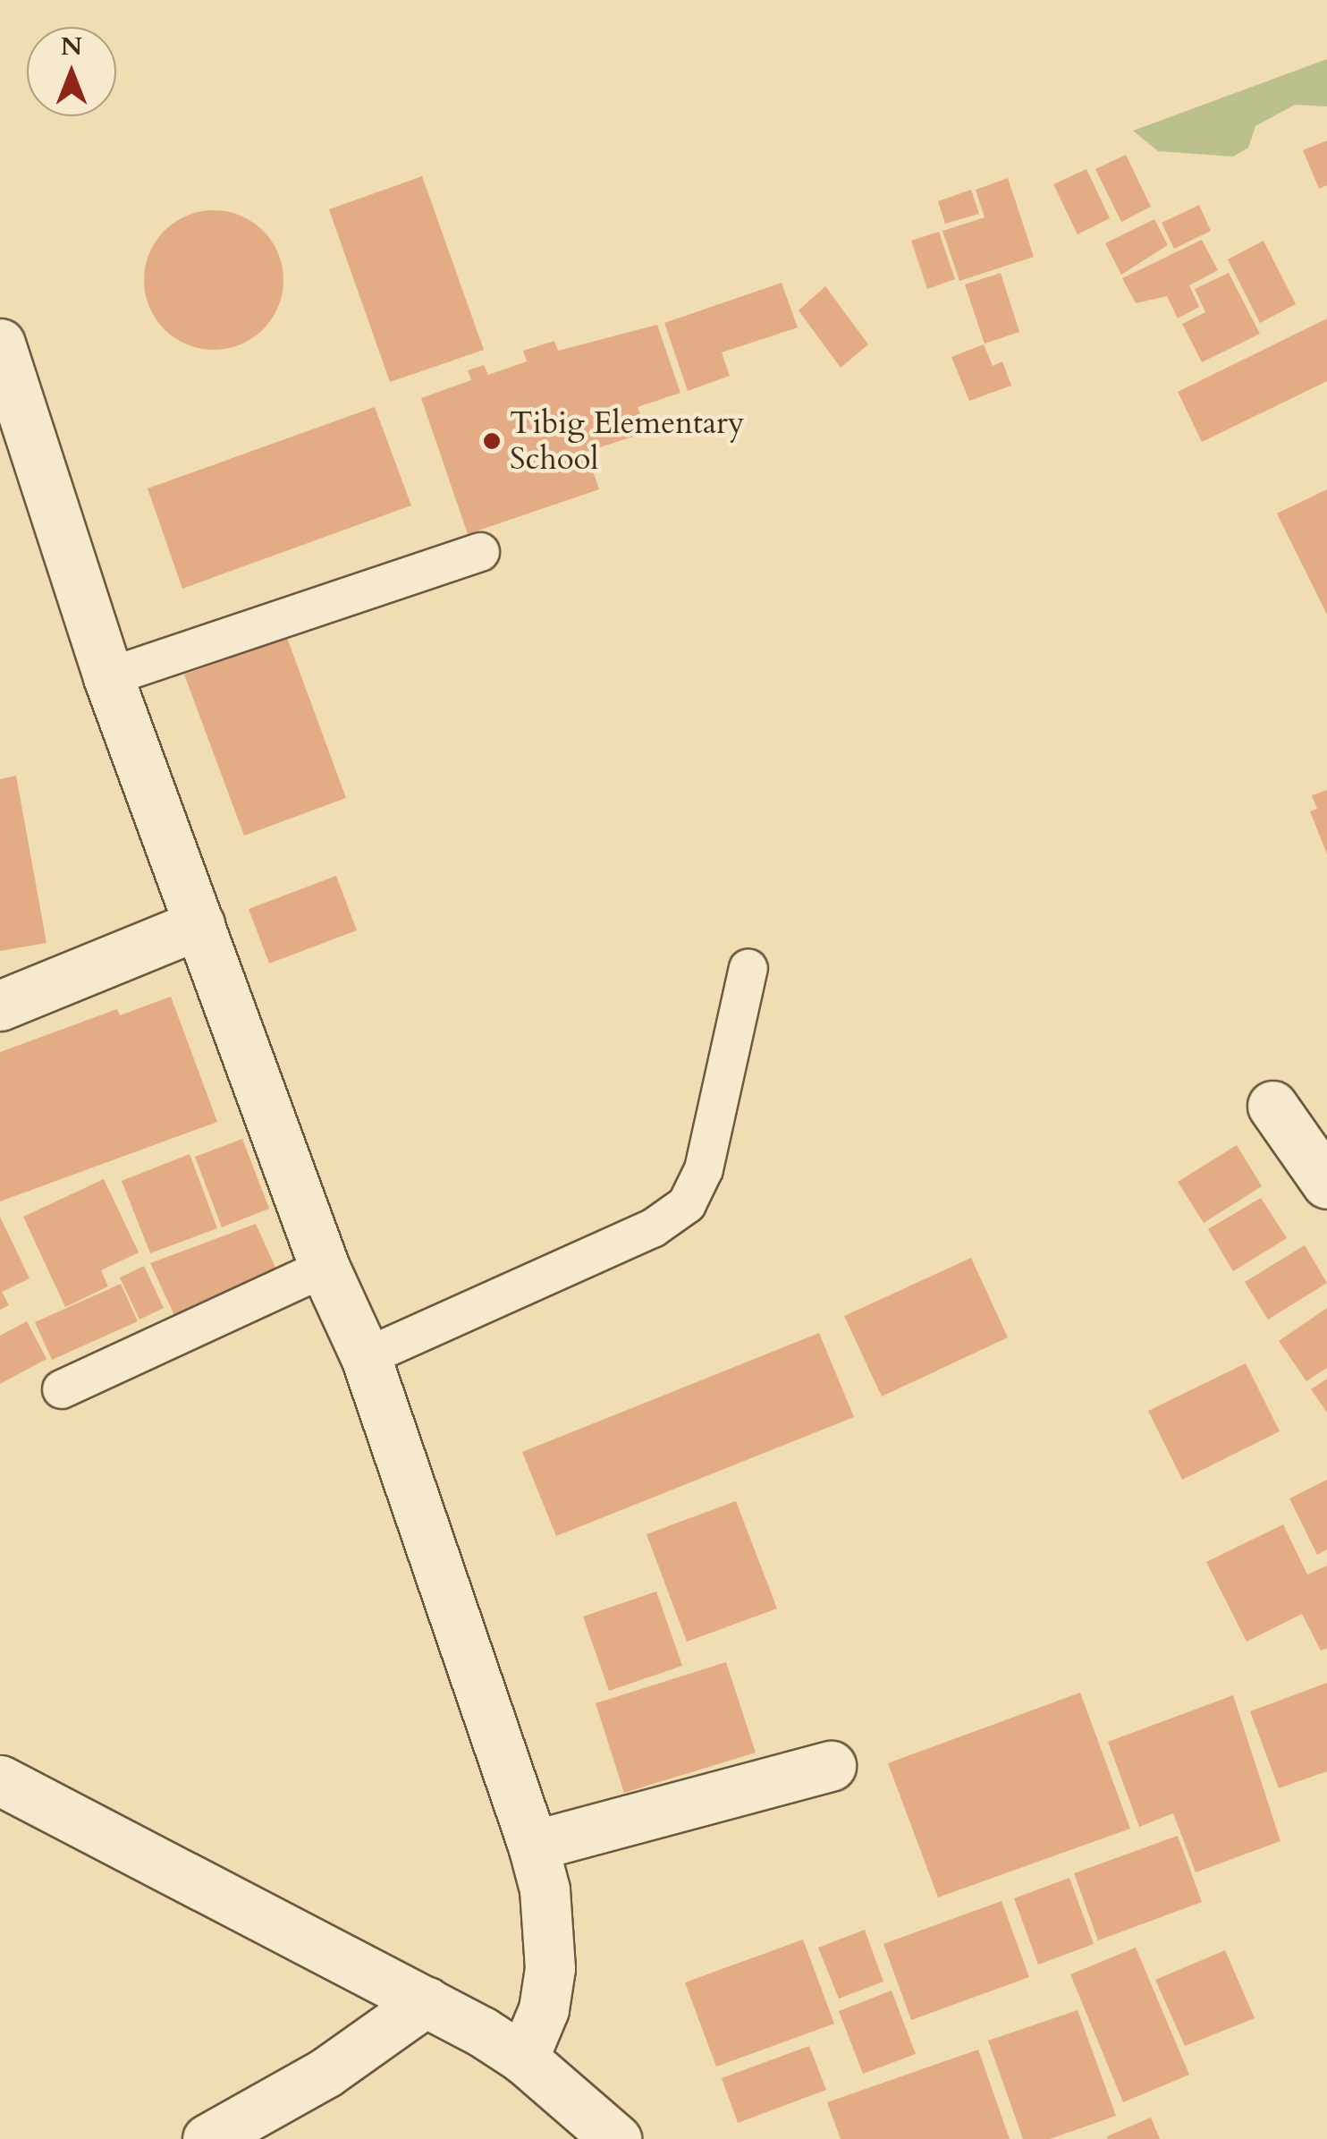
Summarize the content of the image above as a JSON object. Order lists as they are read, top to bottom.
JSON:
{
  "places": ["Tibig Elementary School"],
  "north": "top"
}
